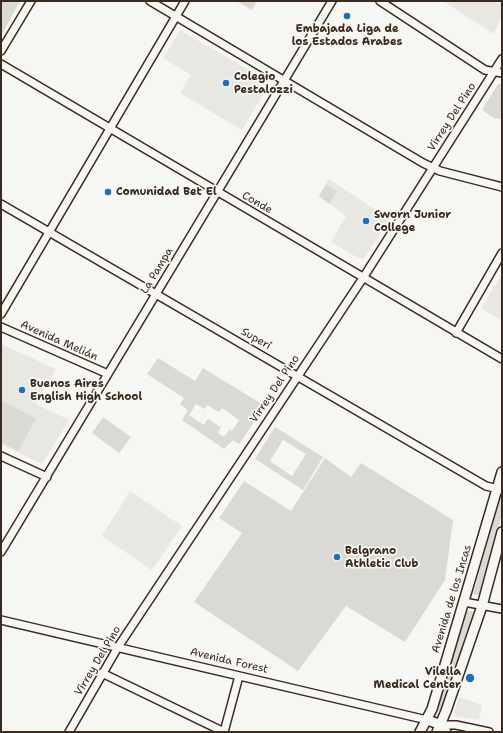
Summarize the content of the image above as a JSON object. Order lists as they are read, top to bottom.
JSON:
{
  "streets": {
    "main road": ["Avenida de los Incas", "Avenida Forest"],
    "street": [
      "Virrey Del Pino",
      "Conde",
      "La Pampa",
      "Superí",
      "Avenida Melián"
    ]
  },
  "crossings": [
    ["Virrey Del Pino", "Conde"],
    ["Virrey Del Pino", "Superí"],
    ["Virrey Del Pino", "Avenida Forest"],
    ["Conde", "La Pampa"],
    ["La Pampa", "Superí"],
    ["La Pampa", "Avenida Melián"],
    ["Superí", "Avenida de los Incas"],
    ["Avenida de los Incas", "Avenida Forest"]
  ],
  "places": [
    "Embajada Liga de los Estados Arabes",
    "Colegio Pestalozzi",
    "Comunidad Bet El",
    "Sworn Junior College",
    "Buenos Aires English High School",
    "Belgrano Athletic Club",
    "Vilella Medical Center"
  ]
}
